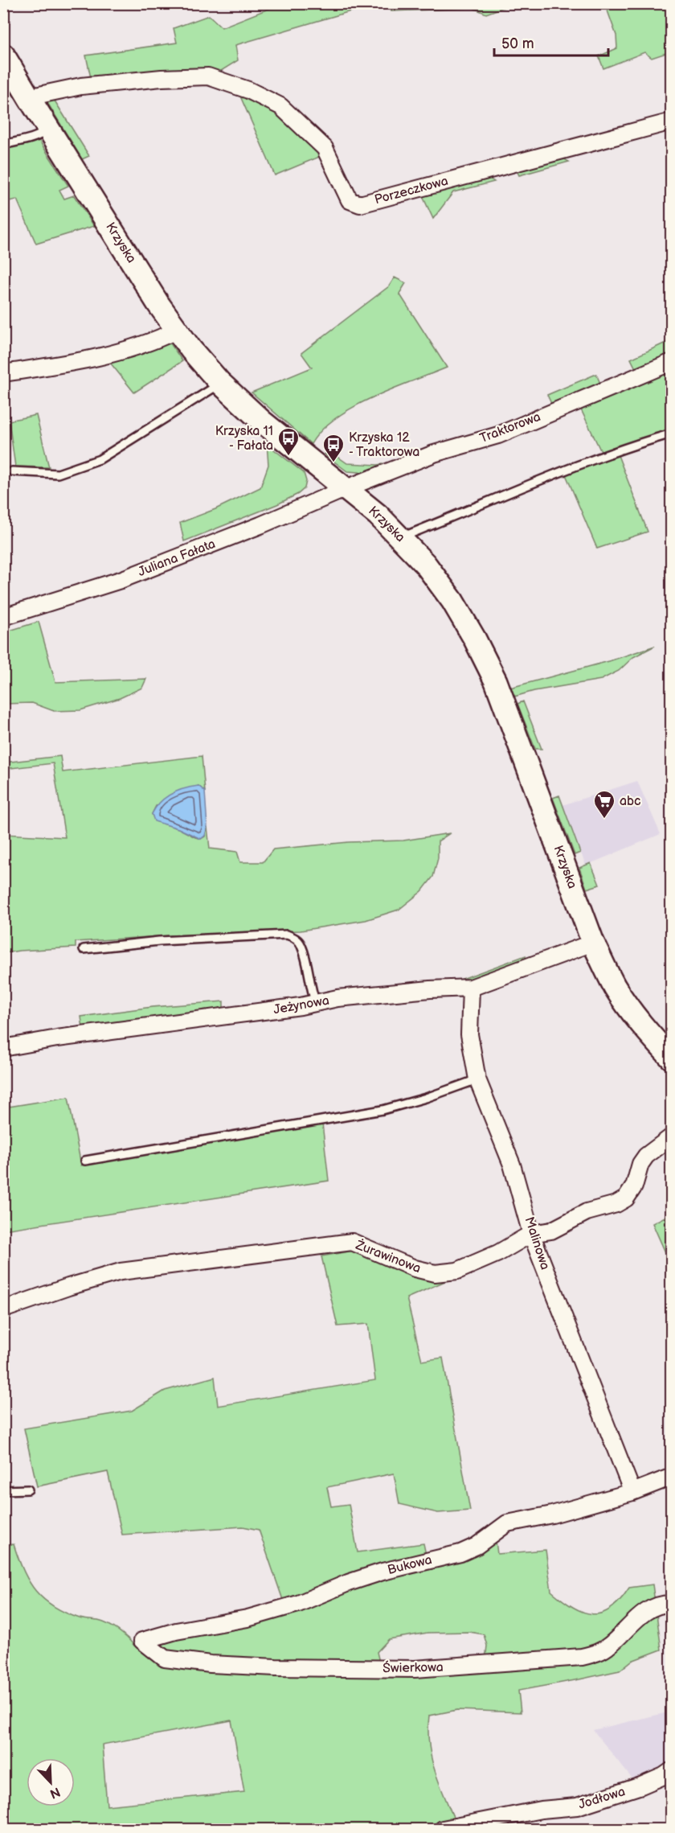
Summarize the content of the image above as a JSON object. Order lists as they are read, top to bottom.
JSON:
{
  "streets": {
    "street": [
      "Porzeczkowa",
      "Krzyska",
      "Traktorowa",
      "Juliana Fałata",
      "Jeżynowa",
      "Malinowa",
      "Żurawinowa",
      "Bukowa",
      "Świerkowa",
      "Jodłowa"
    ]
  },
  "crossings": [
    ["Porzeczkowa", "Krzyska"],
    ["Krzyska", "Traktorowa"],
    ["Krzyska", "Juliana Fałata"],
    ["Krzyska", "Jeżynowa"],
    ["Traktorowa", "Juliana Fałata"],
    ["Jeżynowa", "Malinowa"],
    ["Malinowa", "Żurawinowa"],
    ["Malinowa", "Bukowa"],
    ["Bukowa", "Świerkowa"]
  ],
  "places": {
    "bus stop": ["Krzyska 11 - Fałata", "Krzyska 12 - Traktorowa"],
    "supermarket": ["abc"]
  },
  "scale_bar": "50 m",
  "north": "bottom right"
}
